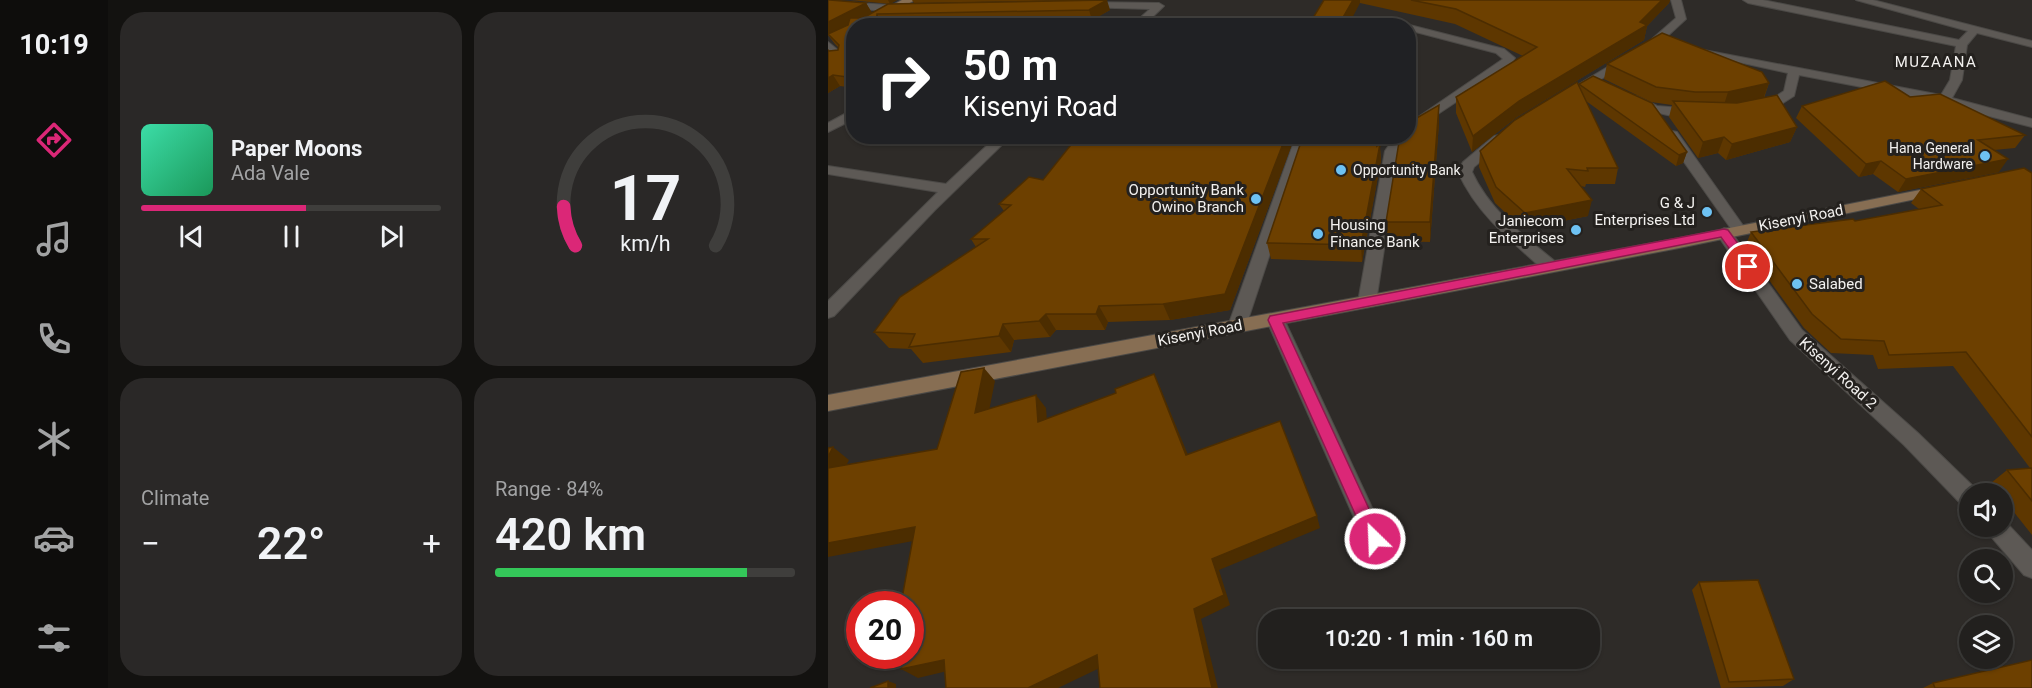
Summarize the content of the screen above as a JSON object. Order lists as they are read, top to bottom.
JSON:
{
  "streets": {
    "main road": ["Kisenyi Road"],
    "street": ["Kisenyi Road 2"]
  },
  "crossings": [
    ["Kisenyi Road", "Kisenyi Road 2"]
  ],
  "districts": ["MUZAANA"],
  "places": [
    "Hana General Hardware",
    "Opportunity Bank",
    "Opportunity Bank Owino Branch",
    "G & J Enterprises Ltd",
    "Janiecom Enterprises",
    "Housing Finance Bank",
    "Salabed"
  ],
  "page": {
    "tabs": "10:19",
    "turn": ["50 m", "Kisenyi Road"],
    "song": ["Paper Moons", "Ada Vale"],
    "tile": [
      "Climate",
      ["Range · 84%", "420 km"]
    ],
    "heat": ["−", "22°", "+"],
    "limit": "20",
    "trip": "10:20 · 1 min · 160 m",
    "gauge": ["17", "km/h"]
  }
}
